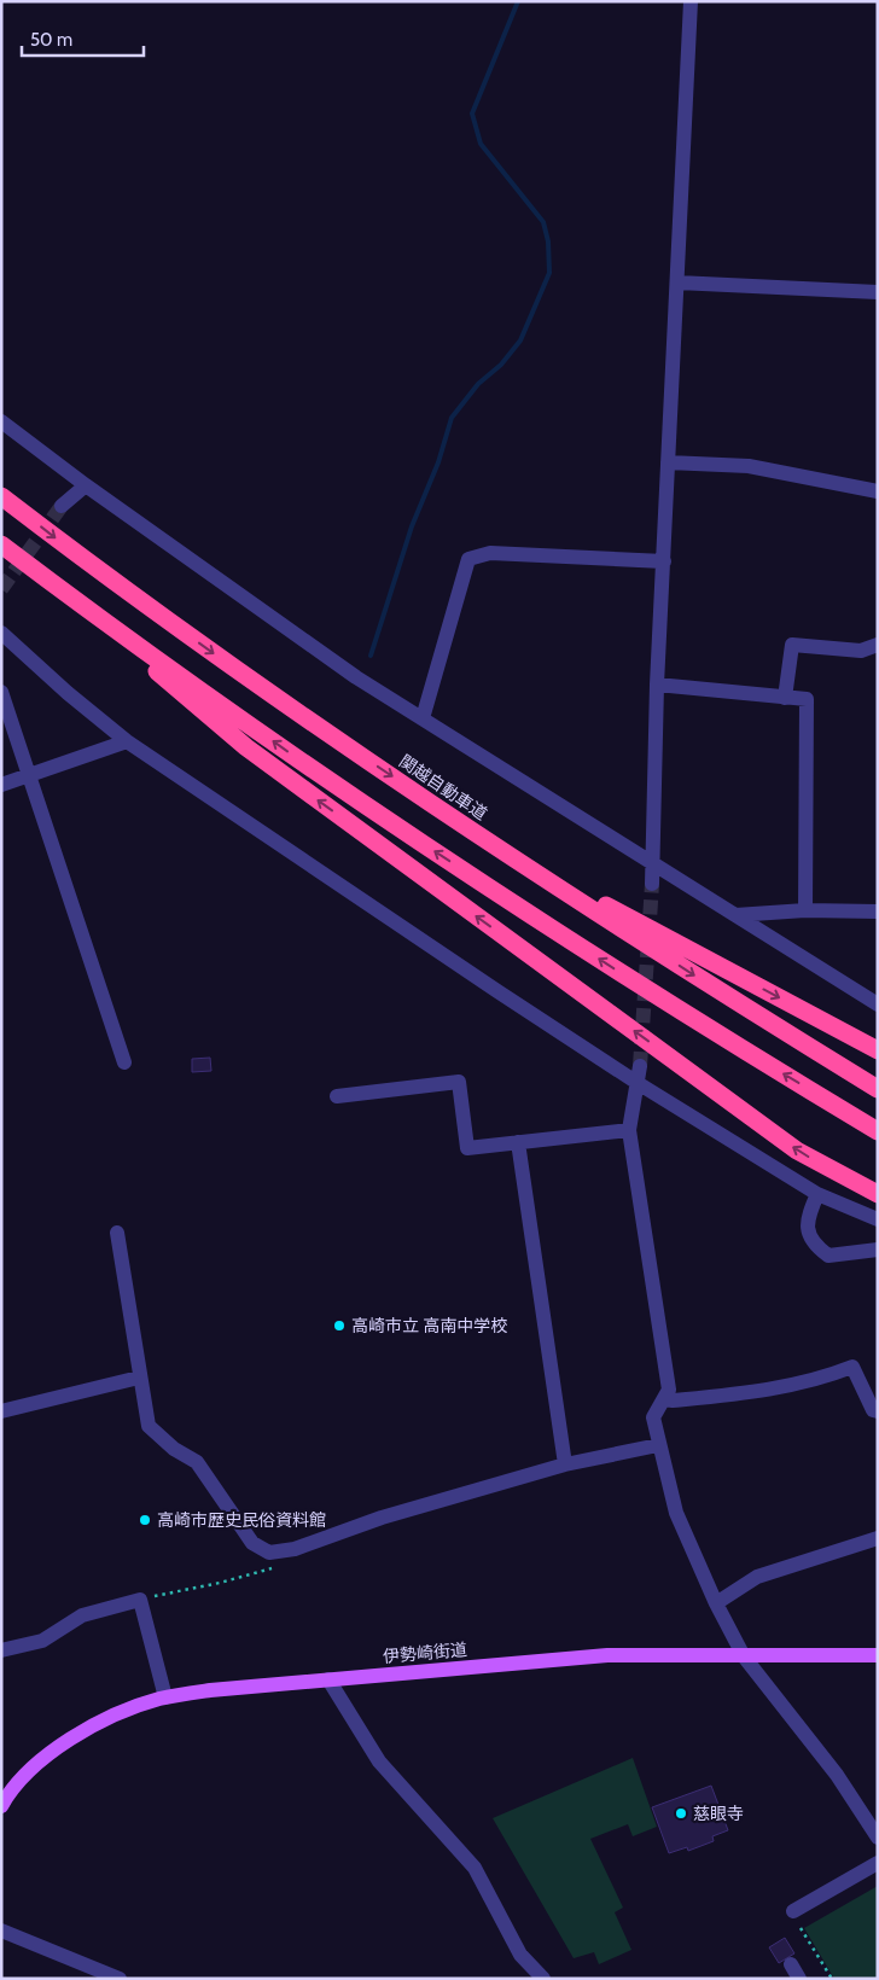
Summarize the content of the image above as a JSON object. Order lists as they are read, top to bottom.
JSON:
{
  "streets": {
    "highway": ["関越自動車道"],
    "main road": ["伊勢崎街道"]
  },
  "places": ["高崎市立 高南中学校", "高崎市歴史民俗資料館", "慈眼寺"],
  "scale_bar": "50 m"
}
